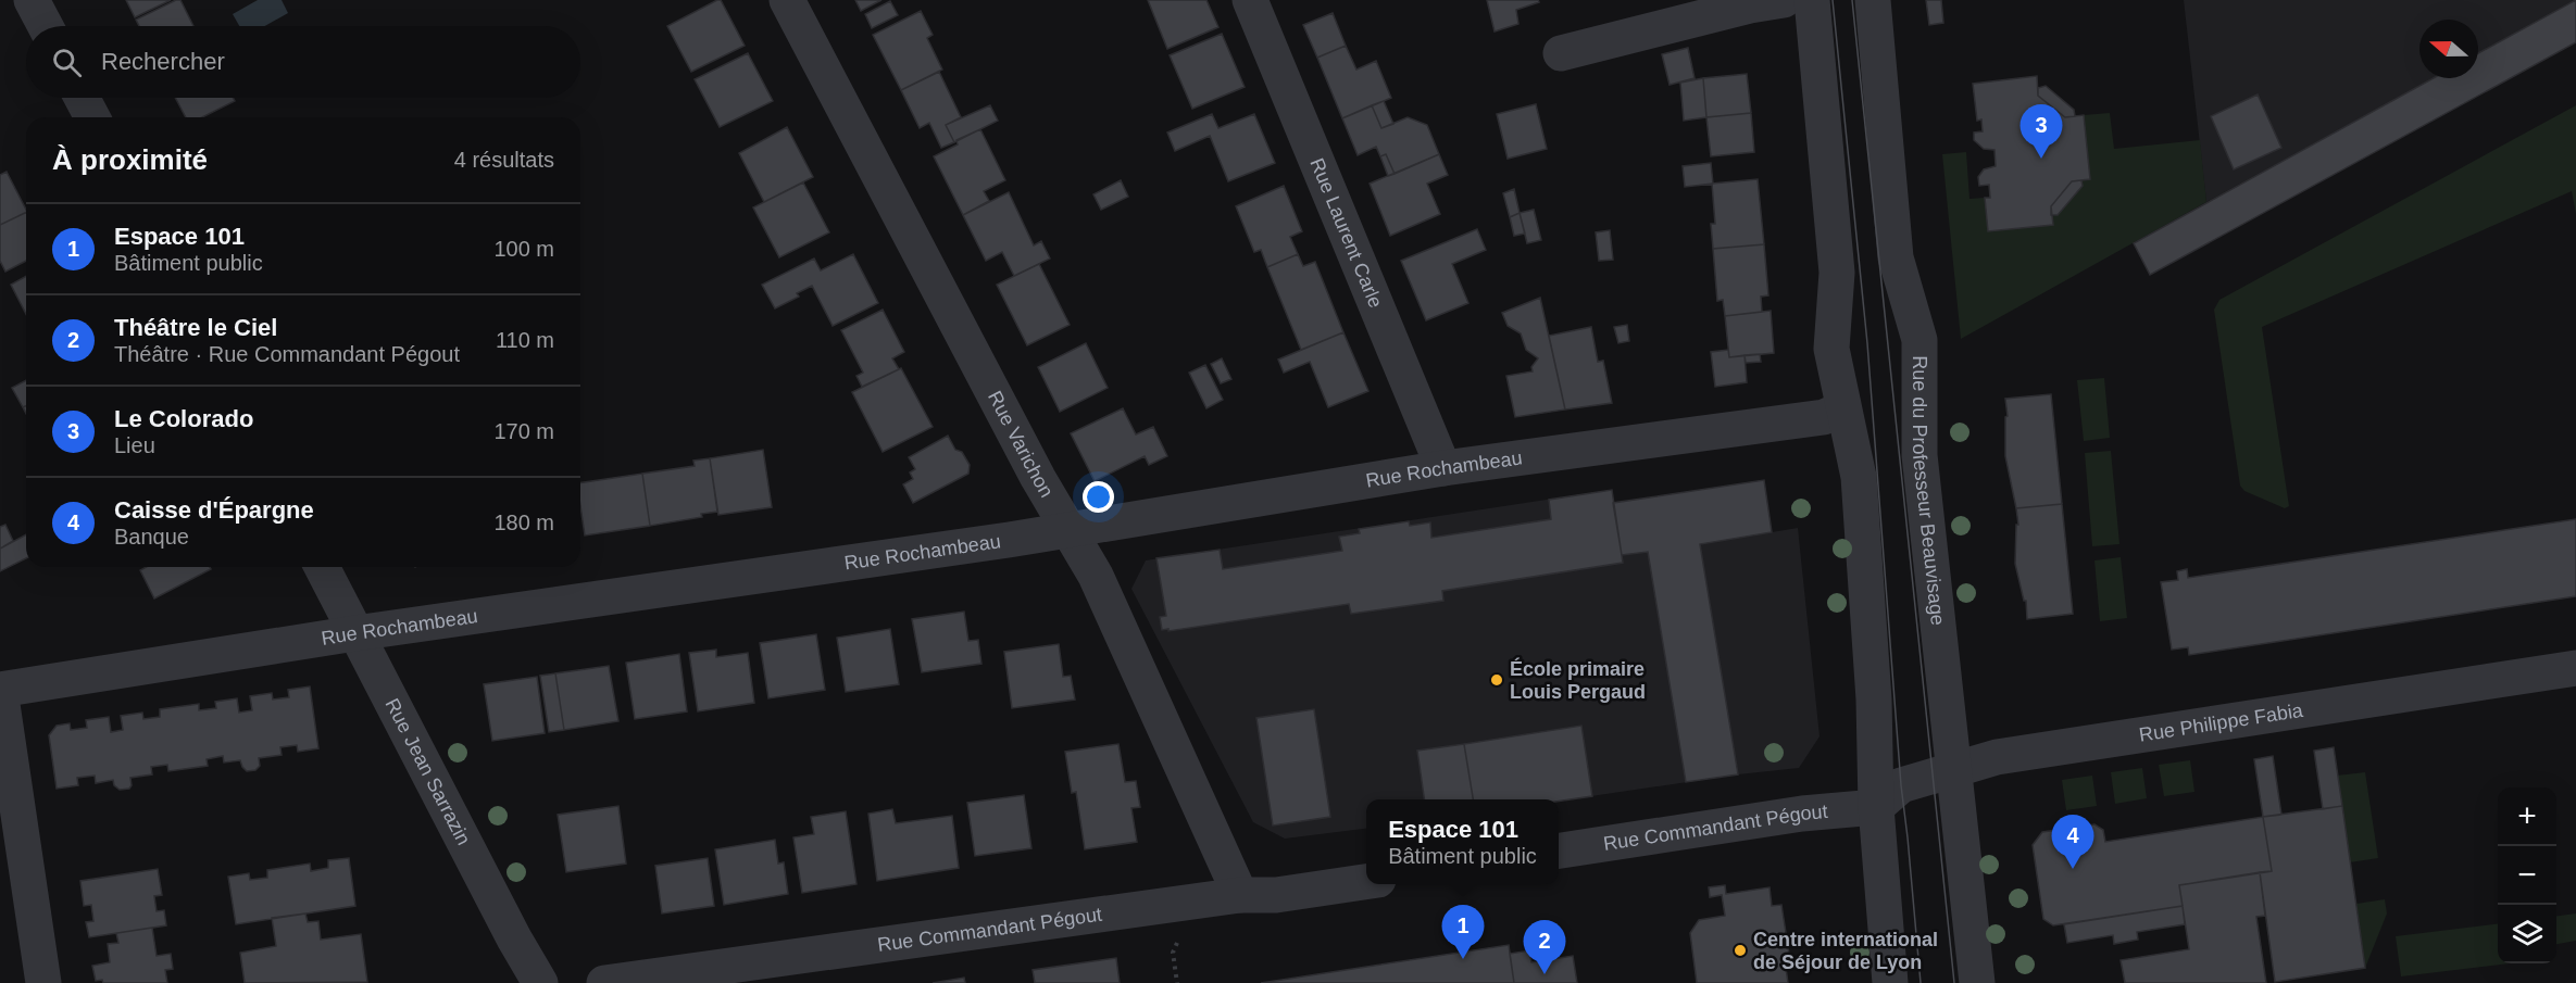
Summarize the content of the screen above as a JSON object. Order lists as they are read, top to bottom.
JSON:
{
  "streets": {
    "street": [
      "Rue Laurent Carle",
      "Rue Varichon",
      "Rue Rochambeau",
      "Rue du Professeur Beauvisage",
      "Rue Philippe Fabia",
      "Rue Jean Sarrazin",
      "Rue Commandant Pégout"
    ]
  },
  "crossings": [
    ["Rue Laurent Carle", "Rue Rochambeau"],
    ["Rue Varichon", "Rue Rochambeau"],
    ["Rue Varichon", "Rue Commandant Pégout"],
    ["Rue Rochambeau", "Rue Jean Sarrazin"],
    ["Rue du Professeur Beauvisage", "Rue Philippe Fabia"],
    ["Rue Philippe Fabia", "Rue Commandant Pégout"]
  ],
  "places": ["École primaire Louis Pergaud", "Centre international de Séjour de Lyon"],
  "north": "left",
  "page": {
    "search": "Rechercher",
    "pins": [
      "3",
      "4",
      "1",
      "2"
    ],
    "heading": ["À proximité", "4 résultats"],
    "list": [
      {
        "mark": "1",
        "name": "Espace 101",
        "note": "Bâtiment public",
        "value": "100 m"
      },
      {
        "mark": "2",
        "name": "Théâtre le Ciel",
        "note": "Théâtre · Rue Commandant Pégout",
        "value": "110 m"
      },
      {
        "mark": "3",
        "name": "Le Colorado",
        "note": "Lieu",
        "value": "170 m"
      },
      {
        "mark": "4",
        "name": "Caisse d'Épargne",
        "note": "Banque",
        "value": "180 m"
      }
    ],
    "map_buttons": ["+", "−"],
    "popup": ["Espace 101", "Bâtiment public"]
  }
}
